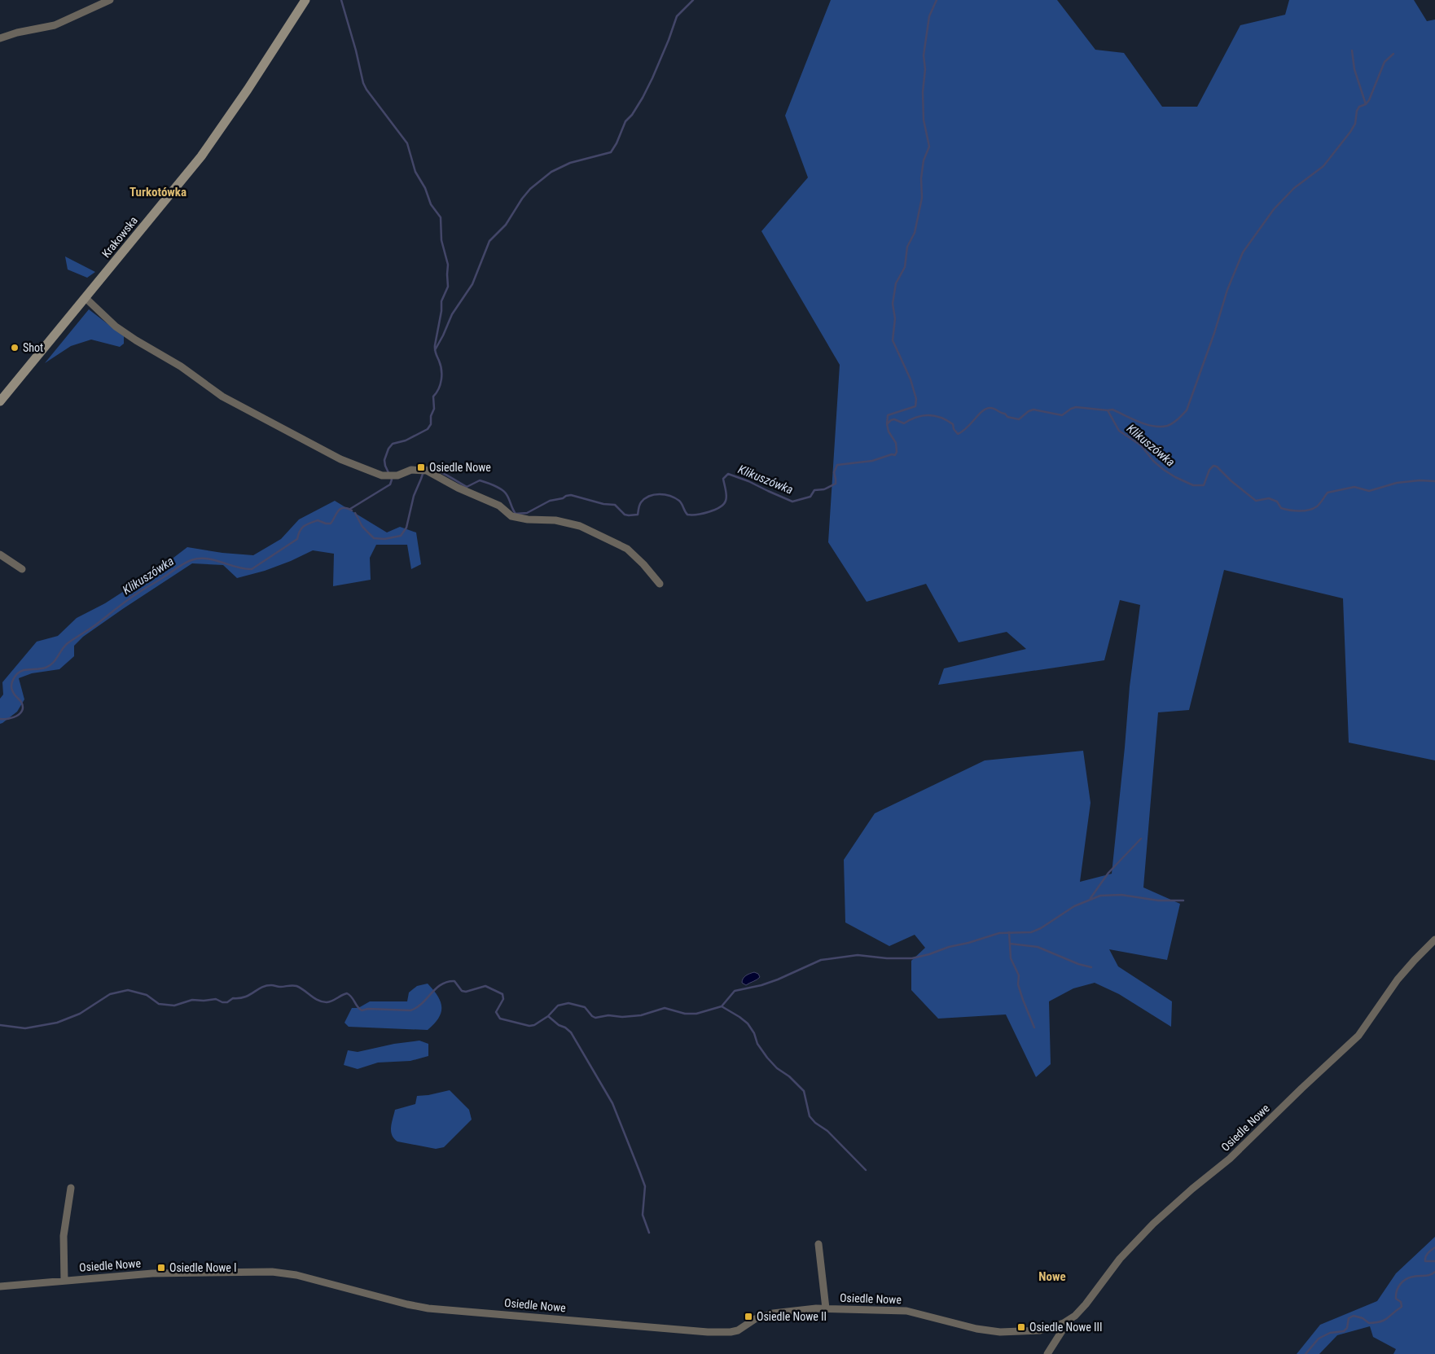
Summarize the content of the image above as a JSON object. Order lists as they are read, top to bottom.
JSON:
{
  "streets": {
    "main road": ["Krakowska"],
    "street": ["Osiedle Nowe"]
  },
  "districts": ["Turkotówka", "Nowe"],
  "water": ["Klikuszówka"],
  "places": {
    "other": ["Shot"],
    "transit": [
      "Osiedle Nowe",
      "Osiedle Nowe I",
      "Osiedle Nowe II",
      "Osiedle Nowe III"
    ]
  }
}
